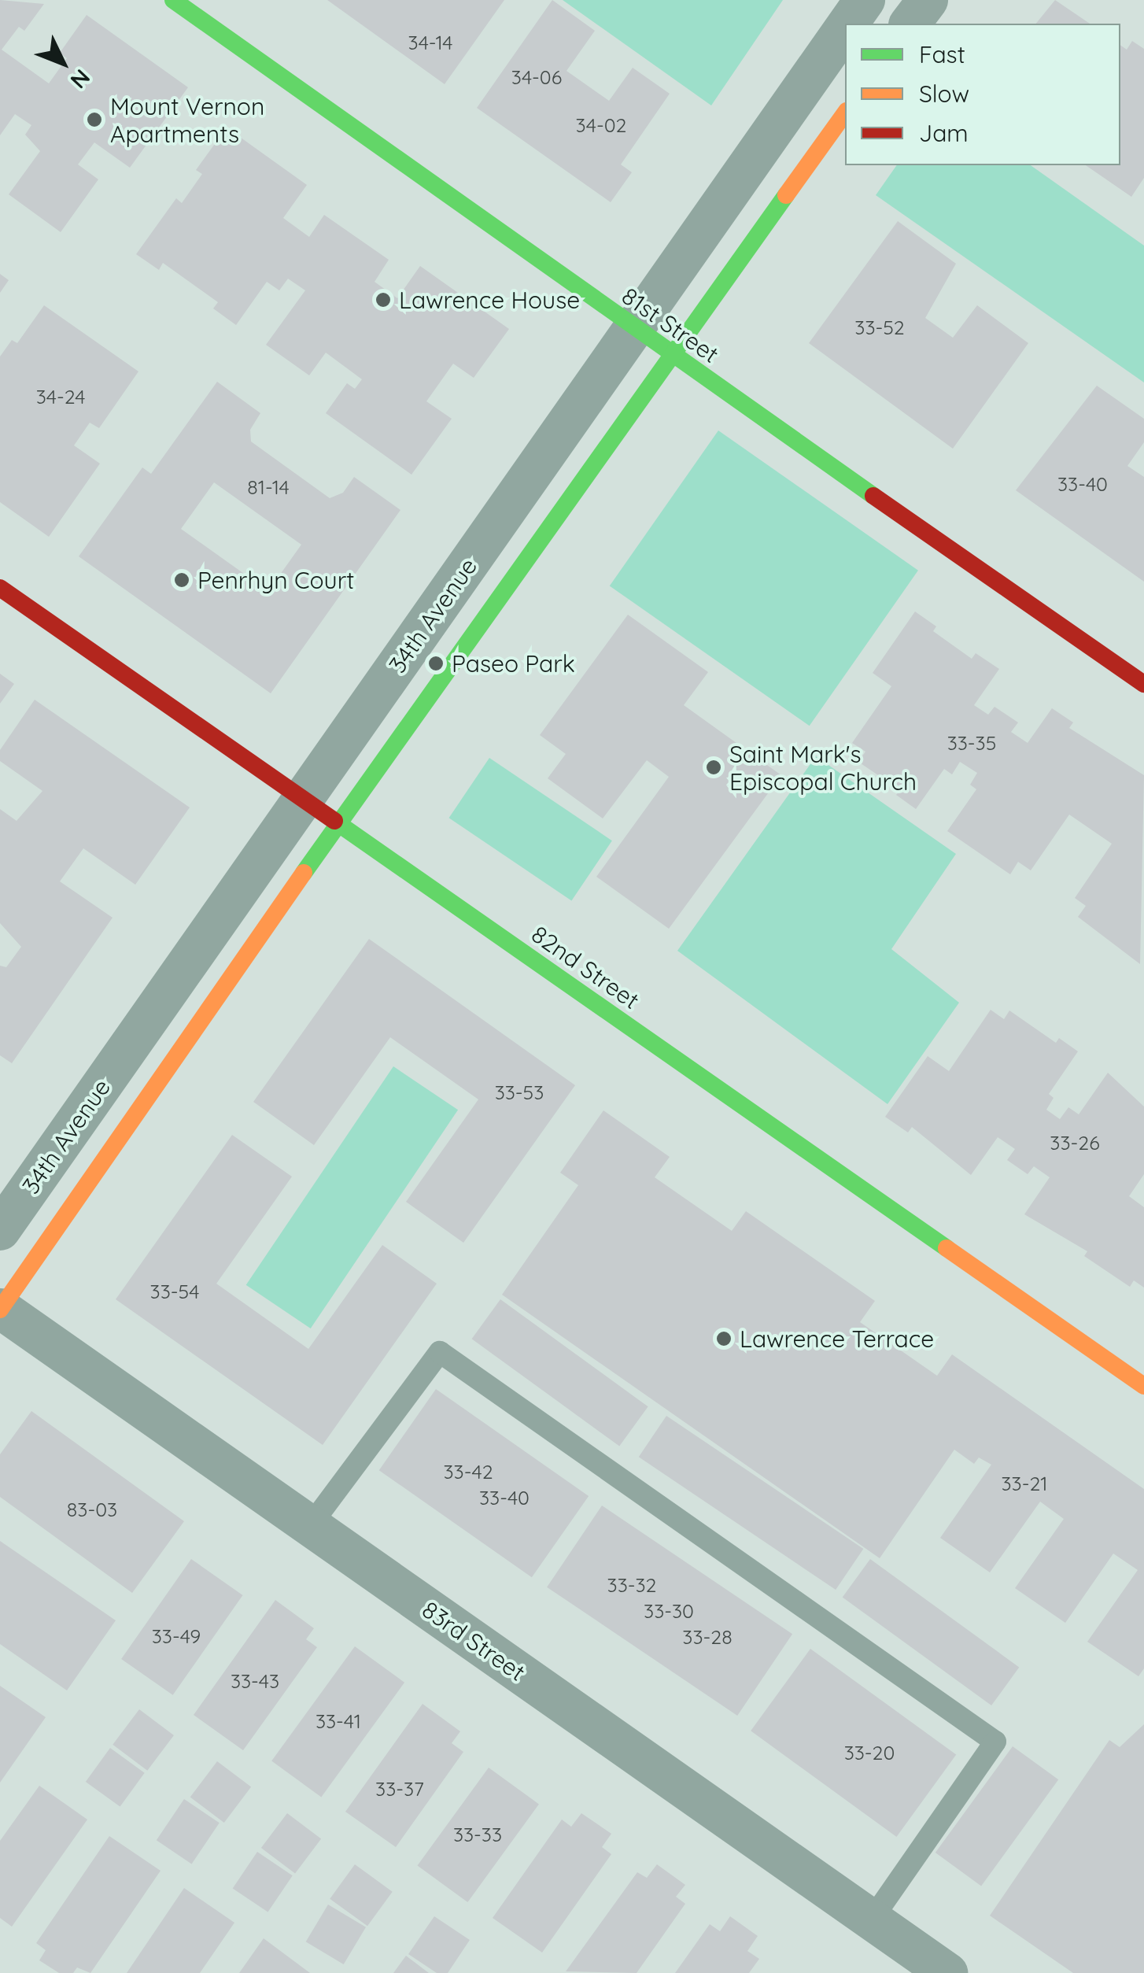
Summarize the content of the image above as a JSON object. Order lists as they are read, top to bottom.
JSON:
{
  "streets": {
    "street": [
      "81st Street",
      "34th Avenue",
      "82nd Street",
      "83rd Street"
    ]
  },
  "crossings": [
    ["81st Street", "34th Avenue"],
    ["34th Avenue", "82nd Street"],
    ["34th Avenue", "83rd Street"]
  ],
  "places": [
    "Mount Vernon Apartments",
    "Lawrence House",
    "Penrhyn Court",
    "Paseo Park",
    "Saint Mark's Episcopal Church",
    "Lawrence Terrace"
  ],
  "house_numbers": [
    "34-14",
    "34-06",
    "34-02",
    "33-52",
    "34-24",
    "33-40",
    "81-14",
    "33-35",
    "33-53",
    "33-26",
    "33-54",
    "33-42",
    "33-21",
    "33-40",
    "83-03",
    "33-32",
    "33-30",
    "33-49",
    "33-28",
    "33-43",
    "33-41",
    "33-20",
    "33-37",
    "33-33"
  ],
  "legend": ["Fast", "Slow", "Jam"],
  "north": "bottom right"
}
